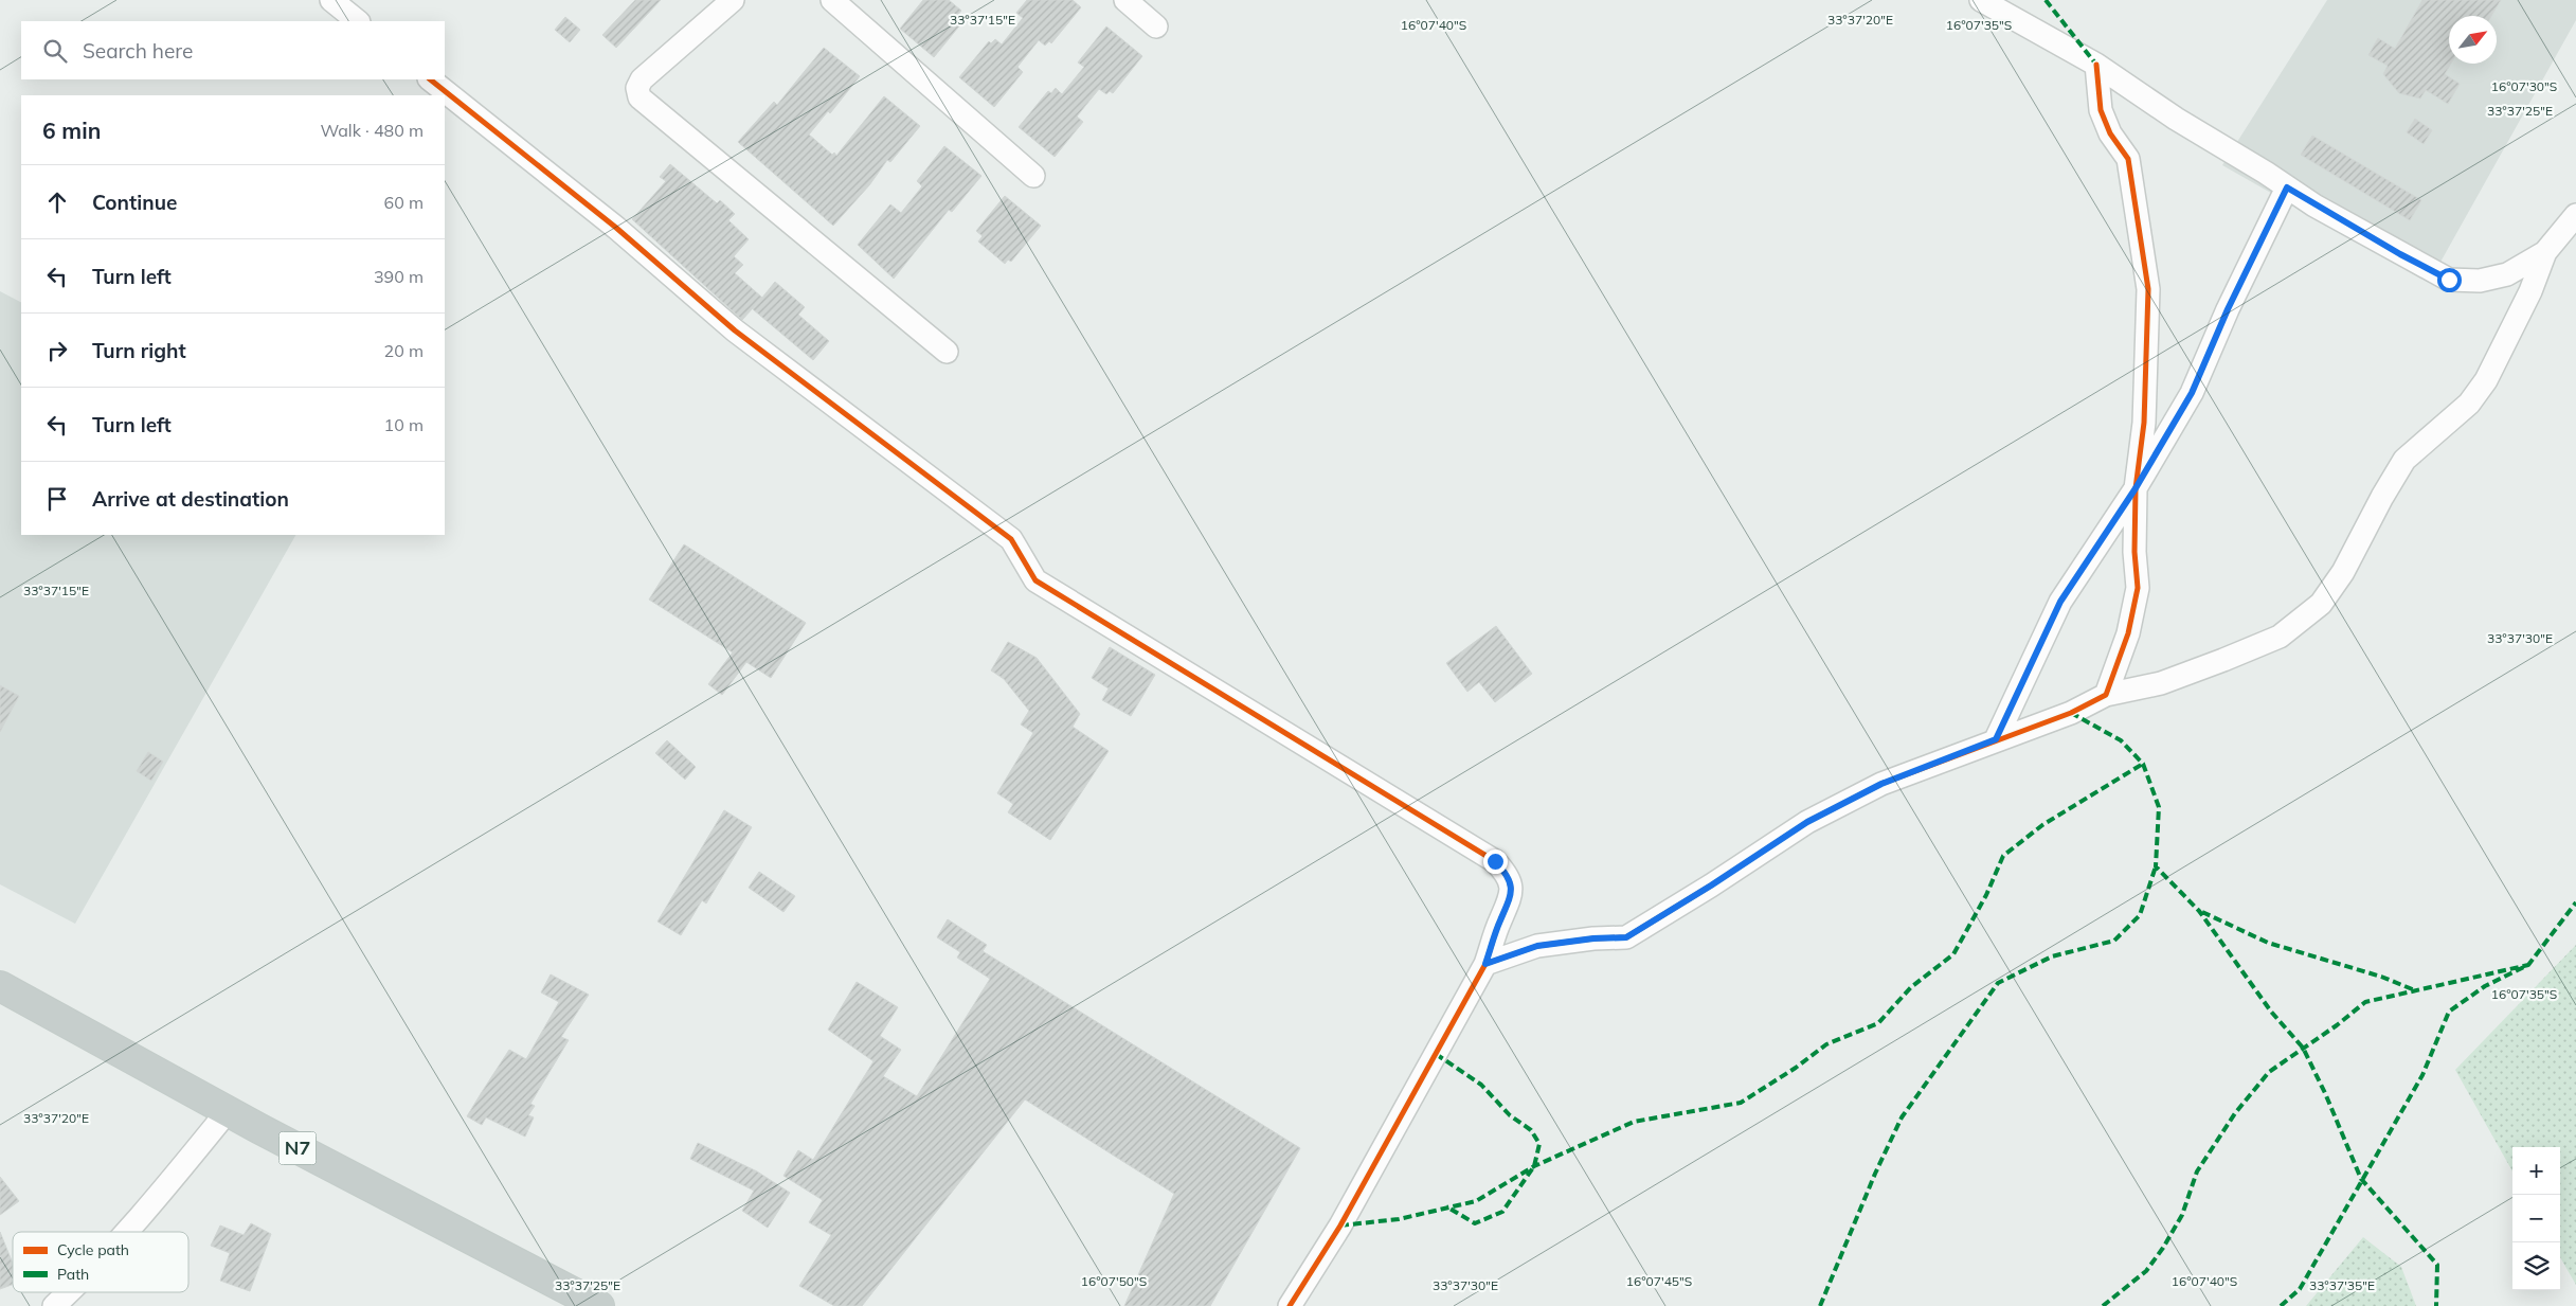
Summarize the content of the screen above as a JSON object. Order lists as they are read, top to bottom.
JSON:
{
  "streets": {
    "highway": ["N7"]
  },
  "legend": ["Cycle path", "Path"],
  "north": "top right",
  "page": {
    "search": "Search here",
    "heading": ["6 min", "Walk · 480 m"],
    "list": [
      ["Continue", "60 m"],
      ["Turn left", "390 m"],
      ["Turn right", "20 m"],
      ["Turn left", "10 m"],
      "Arrive at destination"
    ],
    "map_buttons": ["+", "−"]
  },
  "coordinates": [
    "33°37'15\"E",
    "33°37'20\"E",
    "16°07'40\"S",
    "16°07'35\"S",
    "16°07'30\"S",
    "33°37'25\"E",
    "33°37'30\"E",
    "16°07'50\"S",
    "16°07'45\"S",
    "33°37'35\"E"
  ]
}
